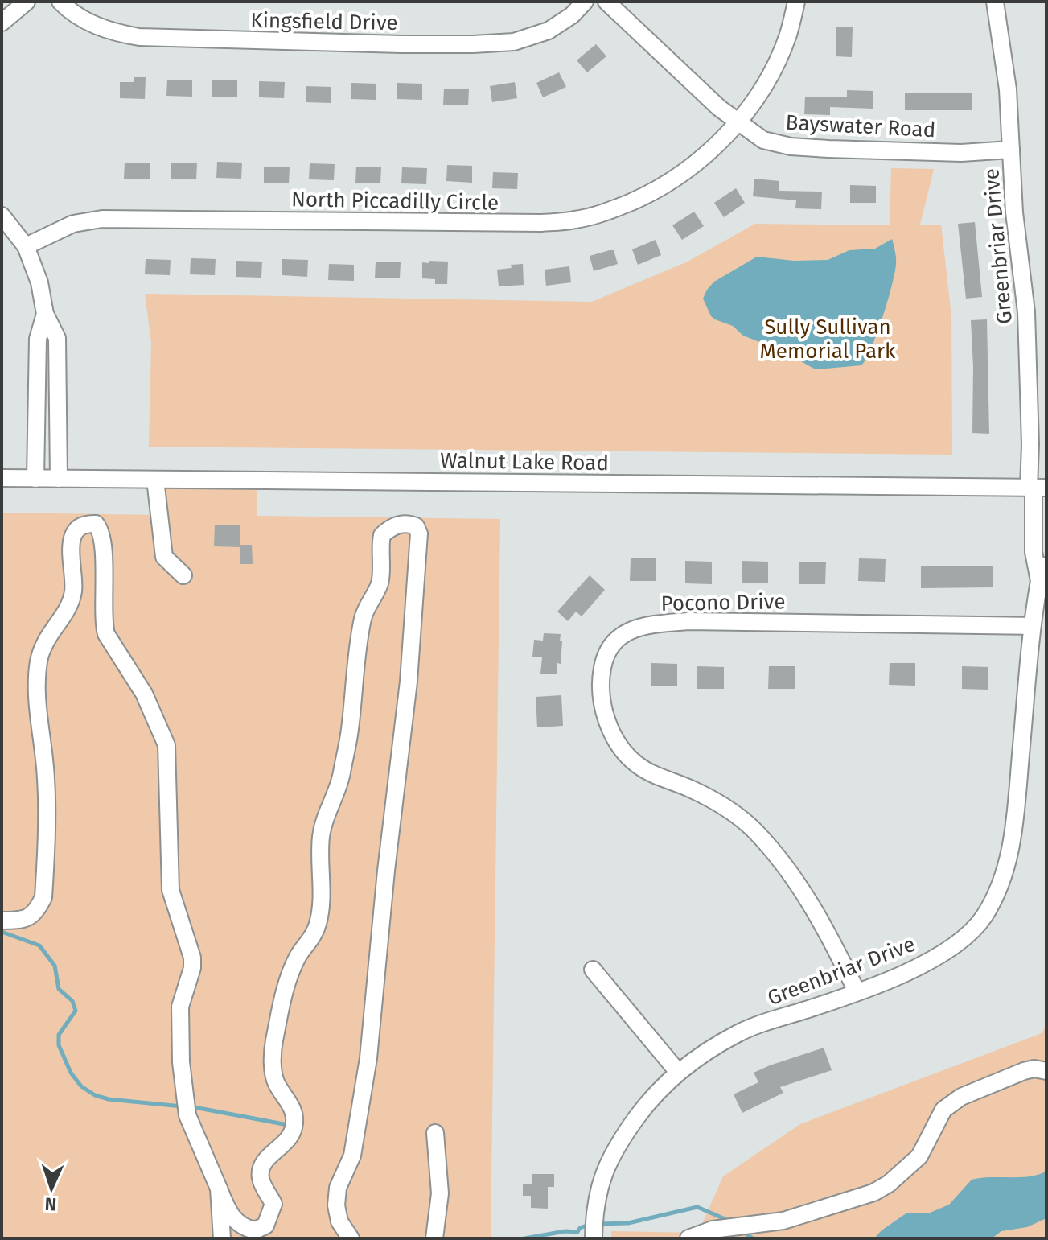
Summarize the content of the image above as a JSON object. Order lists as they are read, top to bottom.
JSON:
{
  "streets": {
    "street": [
      "Kingsfield Drive",
      "Bayswater Road",
      "North Piccadilly Circle",
      "Greenbriar Drive",
      "Walnut Lake Road",
      "Pocono Drive"
    ]
  },
  "crossings": [
    ["Bayswater Road", "North Piccadilly Circle"],
    ["Bayswater Road", "Greenbriar Drive"],
    ["Greenbriar Drive", "Walnut Lake Road"],
    ["Greenbriar Drive", "Pocono Drive"]
  ],
  "parks": ["Sully Sullivan Memorial Park"],
  "north": "bottom"
}
